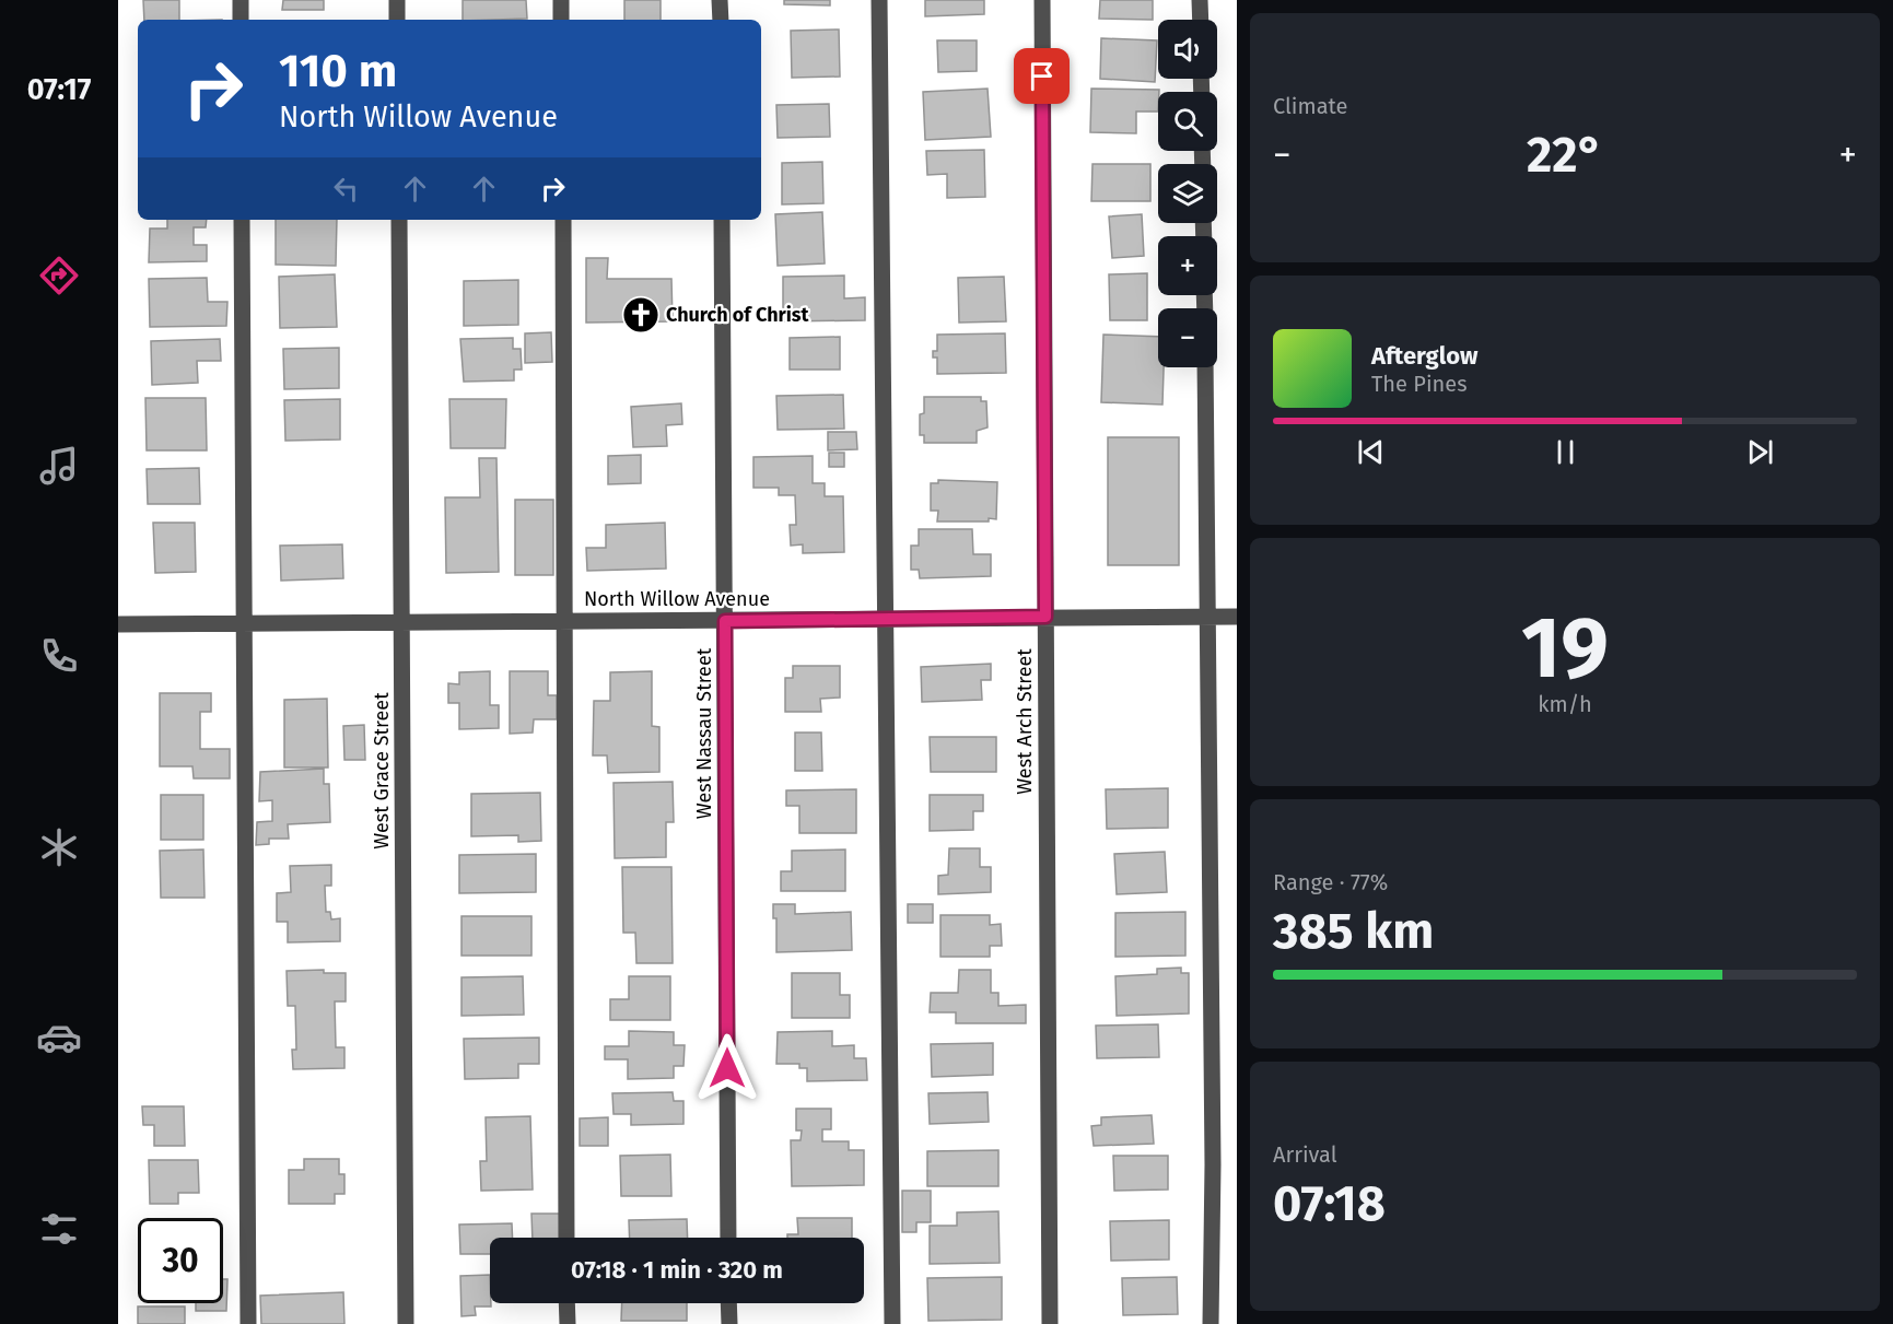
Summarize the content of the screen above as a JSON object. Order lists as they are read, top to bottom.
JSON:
{
  "streets": {
    "street": [
      "North Willow Avenue",
      "West Arch Street",
      "West Nassau Street",
      "West Grace Street"
    ]
  },
  "crossings": [
    ["North Willow Avenue", "West Arch Street"],
    ["North Willow Avenue", "West Nassau Street"],
    ["North Willow Avenue", "West Grace Street"]
  ],
  "places": {
    "church": ["Church of Christ"]
  },
  "page": {
    "tabs": "07:17",
    "tile": [
      "Climate",
      ["19", "km/h"],
      ["Range · 77%", "385 km"],
      ["Arrival", "07:18"]
    ],
    "map_buttons": ["+", "−"],
    "turn": ["110 m", "North Willow Avenue"],
    "heat": ["−", "22°", "+"],
    "song": ["Afterglow", "The Pines"],
    "limit": "30",
    "trip": "07:18 · 1 min · 320 m"
  }
}
